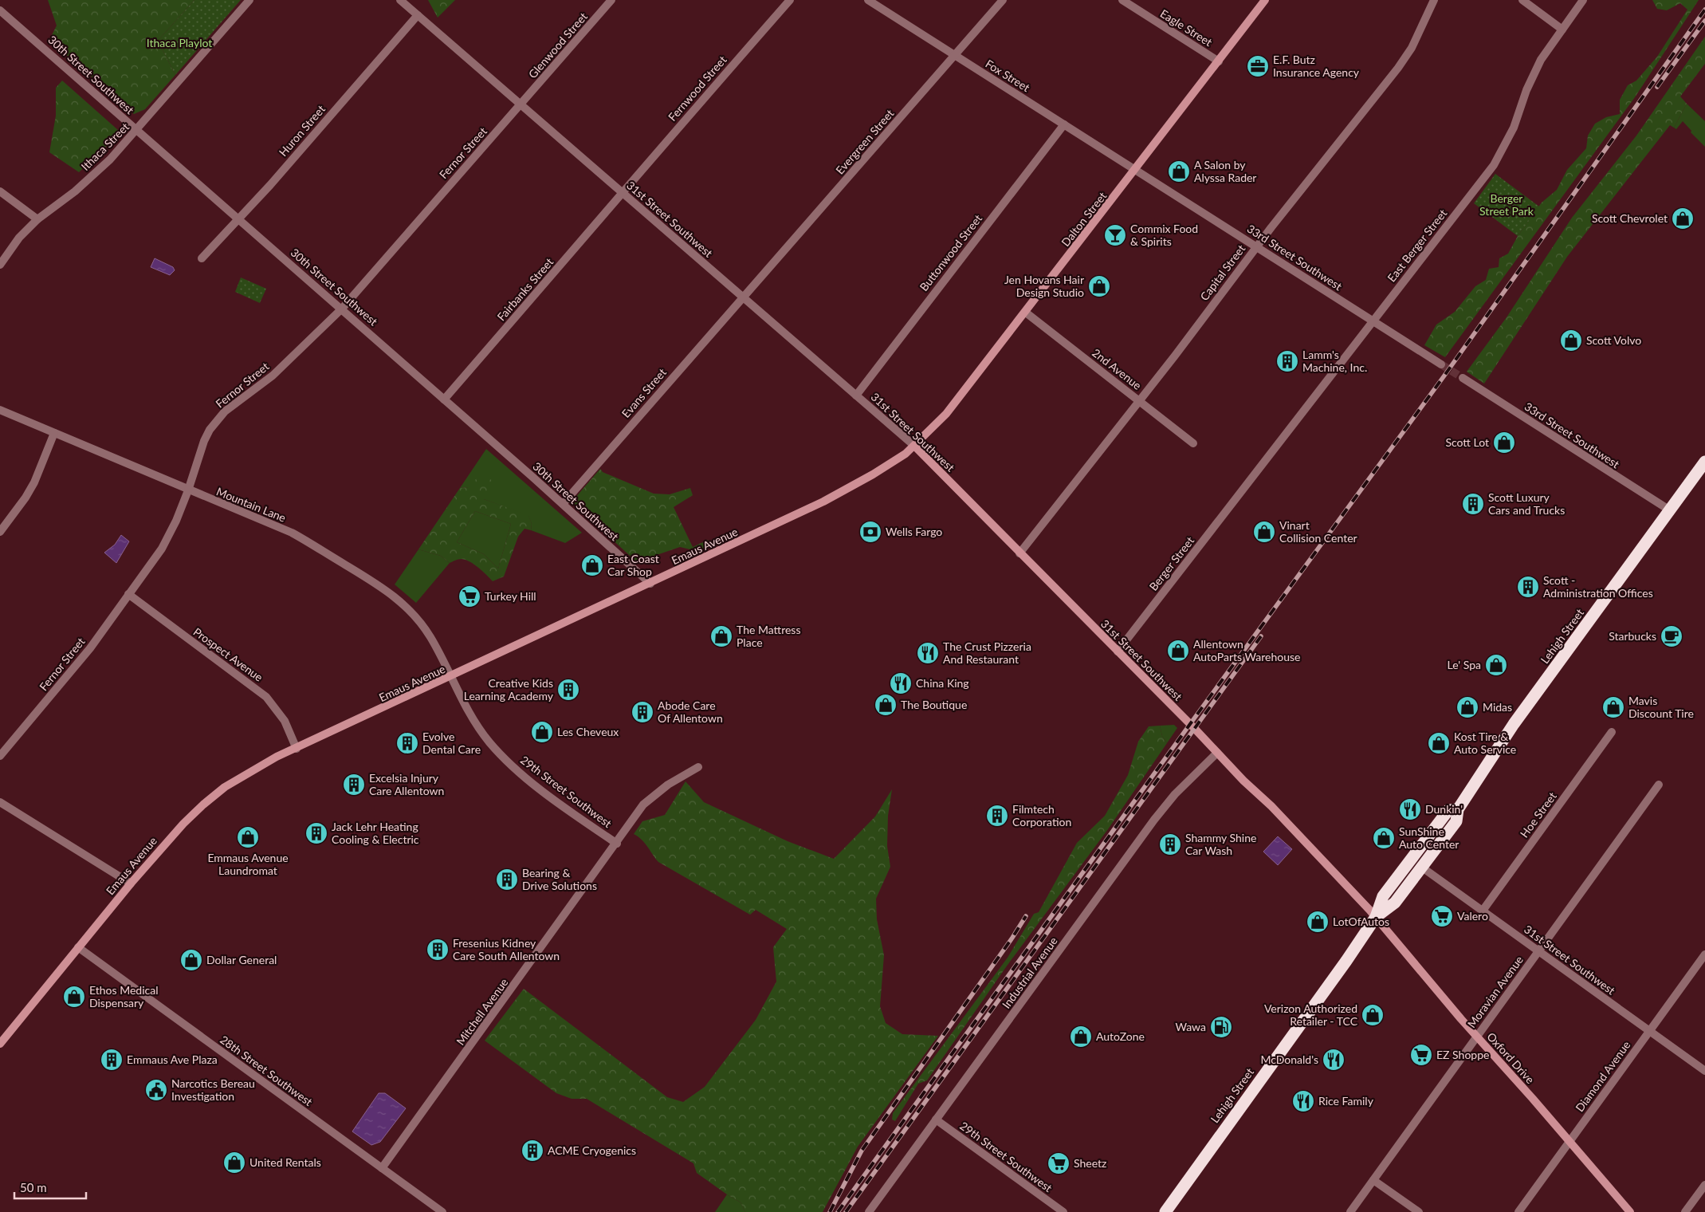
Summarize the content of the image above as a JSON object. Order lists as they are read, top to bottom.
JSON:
{
  "streets": {
    "highway": ["Lehigh Street"],
    "main road": [
      "31st Street Southwest",
      "Dalton Street",
      "Emaus Avenue",
      "Oxford Drive"
    ],
    "street": [
      "Eagle Street",
      "Glenwood Street",
      "30th Street Southwest",
      "Fox Street",
      "Fernwood Street",
      "Huron Street",
      "Evergreen Street",
      "Ithaca Street",
      "Fernor Street",
      "East Berger Street",
      "Buttonwood Street",
      "33rd Street Southwest",
      "Capital Street",
      "Fairbanks Street",
      "2nd Avenue",
      "Evans Street",
      "Mountain Lane",
      "Berger Street",
      "Prospect Avenue",
      "29th Street Southwest",
      "Hoe Street",
      "Industrial Avenue",
      "Moravian Avenue",
      "Mitchell Avenue",
      "28th Street Southwest",
      "Diamond Avenue"
    ]
  },
  "crossings": [
    ["Eagle Street", "Dalton Street"],
    ["Glenwood Street", "Fernor Street"],
    ["Glenwood Street", "31st Street Southwest"],
    ["30th Street Southwest", "Huron Street"],
    ["30th Street Southwest", "Ithaca Street"],
    ["30th Street Southwest", "Fernor Street"],
    ["30th Street Southwest", "Fairbanks Street"],
    ["30th Street Southwest", "Evans Street"],
    ["30th Street Southwest", "Emaus Avenue"],
    ["Fox Street", "Evergreen Street"],
    ["Fox Street", "Dalton Street"],
    ["Fox Street", "Buttonwood Street"],
    ["Fox Street", "33rd Street Southwest"],
    ["Fernwood Street", "31st Street Southwest"],
    ["Fernwood Street", "Fairbanks Street"],
    ["Huron Street", "31st Street Southwest"],
    ["Evergreen Street", "31st Street Southwest"],
    ["Evergreen Street", "Evans Street"],
    ["Fernor Street", "31st Street Southwest"],
    ["Fernor Street", "Mountain Lane"],
    ["Fernor Street", "Prospect Avenue"],
    ["31st Street Southwest", "Dalton Street"],
    ["31st Street Southwest", "Buttonwood Street"],
    ["31st Street Southwest", "Capital Street"],
    ["31st Street Southwest", "Fairbanks Street"],
    ["31st Street Southwest", "Evans Street"],
    ["31st Street Southwest", "Emaus Avenue"],
    ["31st Street Southwest", "Berger Street"],
    ["31st Street Southwest", "Lehigh Street"],
    ["31st Street Southwest", "Hoe Street"],
    ["31st Street Southwest", "Industrial Avenue"],
    ["31st Street Southwest", "Moravian Avenue"],
    ["31st Street Southwest", "Oxford Drive"],
    ["31st Street Southwest", "Diamond Avenue"],
    ["Dalton Street", "33rd Street Southwest"],
    ["Dalton Street", "2nd Avenue"],
    ["Dalton Street", "Emaus Avenue"],
    ["East Berger Street", "33rd Street Southwest"],
    ["East Berger Street", "Berger Street"],
    ["33rd Street Southwest", "Capital Street"],
    ["33rd Street Southwest", "Lehigh Street"],
    ["Capital Street", "2nd Avenue"],
    ["Mountain Lane", "Emaus Avenue"],
    ["Mountain Lane", "29th Street Southwest"],
    ["Emaus Avenue", "Prospect Avenue"],
    ["Emaus Avenue", "29th Street Southwest"],
    ["Emaus Avenue", "28th Street Southwest"],
    ["Lehigh Street", "Oxford Drive"],
    ["29th Street Southwest", "Industrial Avenue"],
    ["29th Street Southwest", "Mitchell Avenue"],
    ["Moravian Avenue", "Oxford Drive"],
    ["Mitchell Avenue", "28th Street Southwest"],
    ["Oxford Drive", "Diamond Avenue"]
  ],
  "parks": ["Ithaca Playlot", "Berger Street Park"],
  "places": {
    "office": ["E.F. Butz Insurance Agency"],
    "shop": [
      "A Salon by Alyssa Rader",
      "Scott Chevrolet",
      "Jen Hovans Hair Design Studio",
      "Scott Volvo",
      "Scott Lot",
      "Vinart Collision Center",
      "East Coast Car Shop",
      "The Mattress Place",
      "Allentown AutoParts Warehouse",
      "Le' Spa",
      "The Boutique",
      "Midas",
      "Mavis Discount Tire",
      "Les Cheveux",
      "Kost Tire & Auto Service",
      "Emmaus Avenue Laundromat",
      "SunShine Auto Center",
      "LotOfAutos",
      "Dollar General",
      "Ethos Medical Dispensary",
      "Verizon Authorized Retailer - TCC",
      "AutoZone",
      "United Rentals"
    ],
    "bar": ["Commix Food & Spirits"],
    "building": [
      "Lamm's Machine, Inc.",
      "Scott Luxury Cars and Trucks",
      "Scott - Administration Offices",
      "Creative Kids Learning Academy",
      "Abode Care Of Allentown",
      "Evolve Dental Care",
      "Excelsia Injury Care Allentown",
      "Filmtech Corporation",
      "Jack Lehr Heating Cooling & Electric",
      "Shammy Shine Car Wash",
      "Bearing & Drive Solutions",
      "Fresenius Kidney Care South Allentown",
      "Emmaus Ave Plaza",
      "ACME Cryogenics"
    ],
    "bank": ["Wells Fargo"],
    "supermarket": [
      "Turkey Hill",
      "Valero",
      "EZ Shoppe",
      "Sheetz"
    ],
    "cafe": ["Starbucks"],
    "restaurant": [
      "The Crust Pizzeria And Restaurant",
      "China King",
      "Dunkin'",
      "McDonald's",
      "Rice Family"
    ],
    "fuel station": ["Wawa"],
    "public building": ["Narcotics Bereau Investigation"]
  },
  "scale_bar": "50 m"
}
